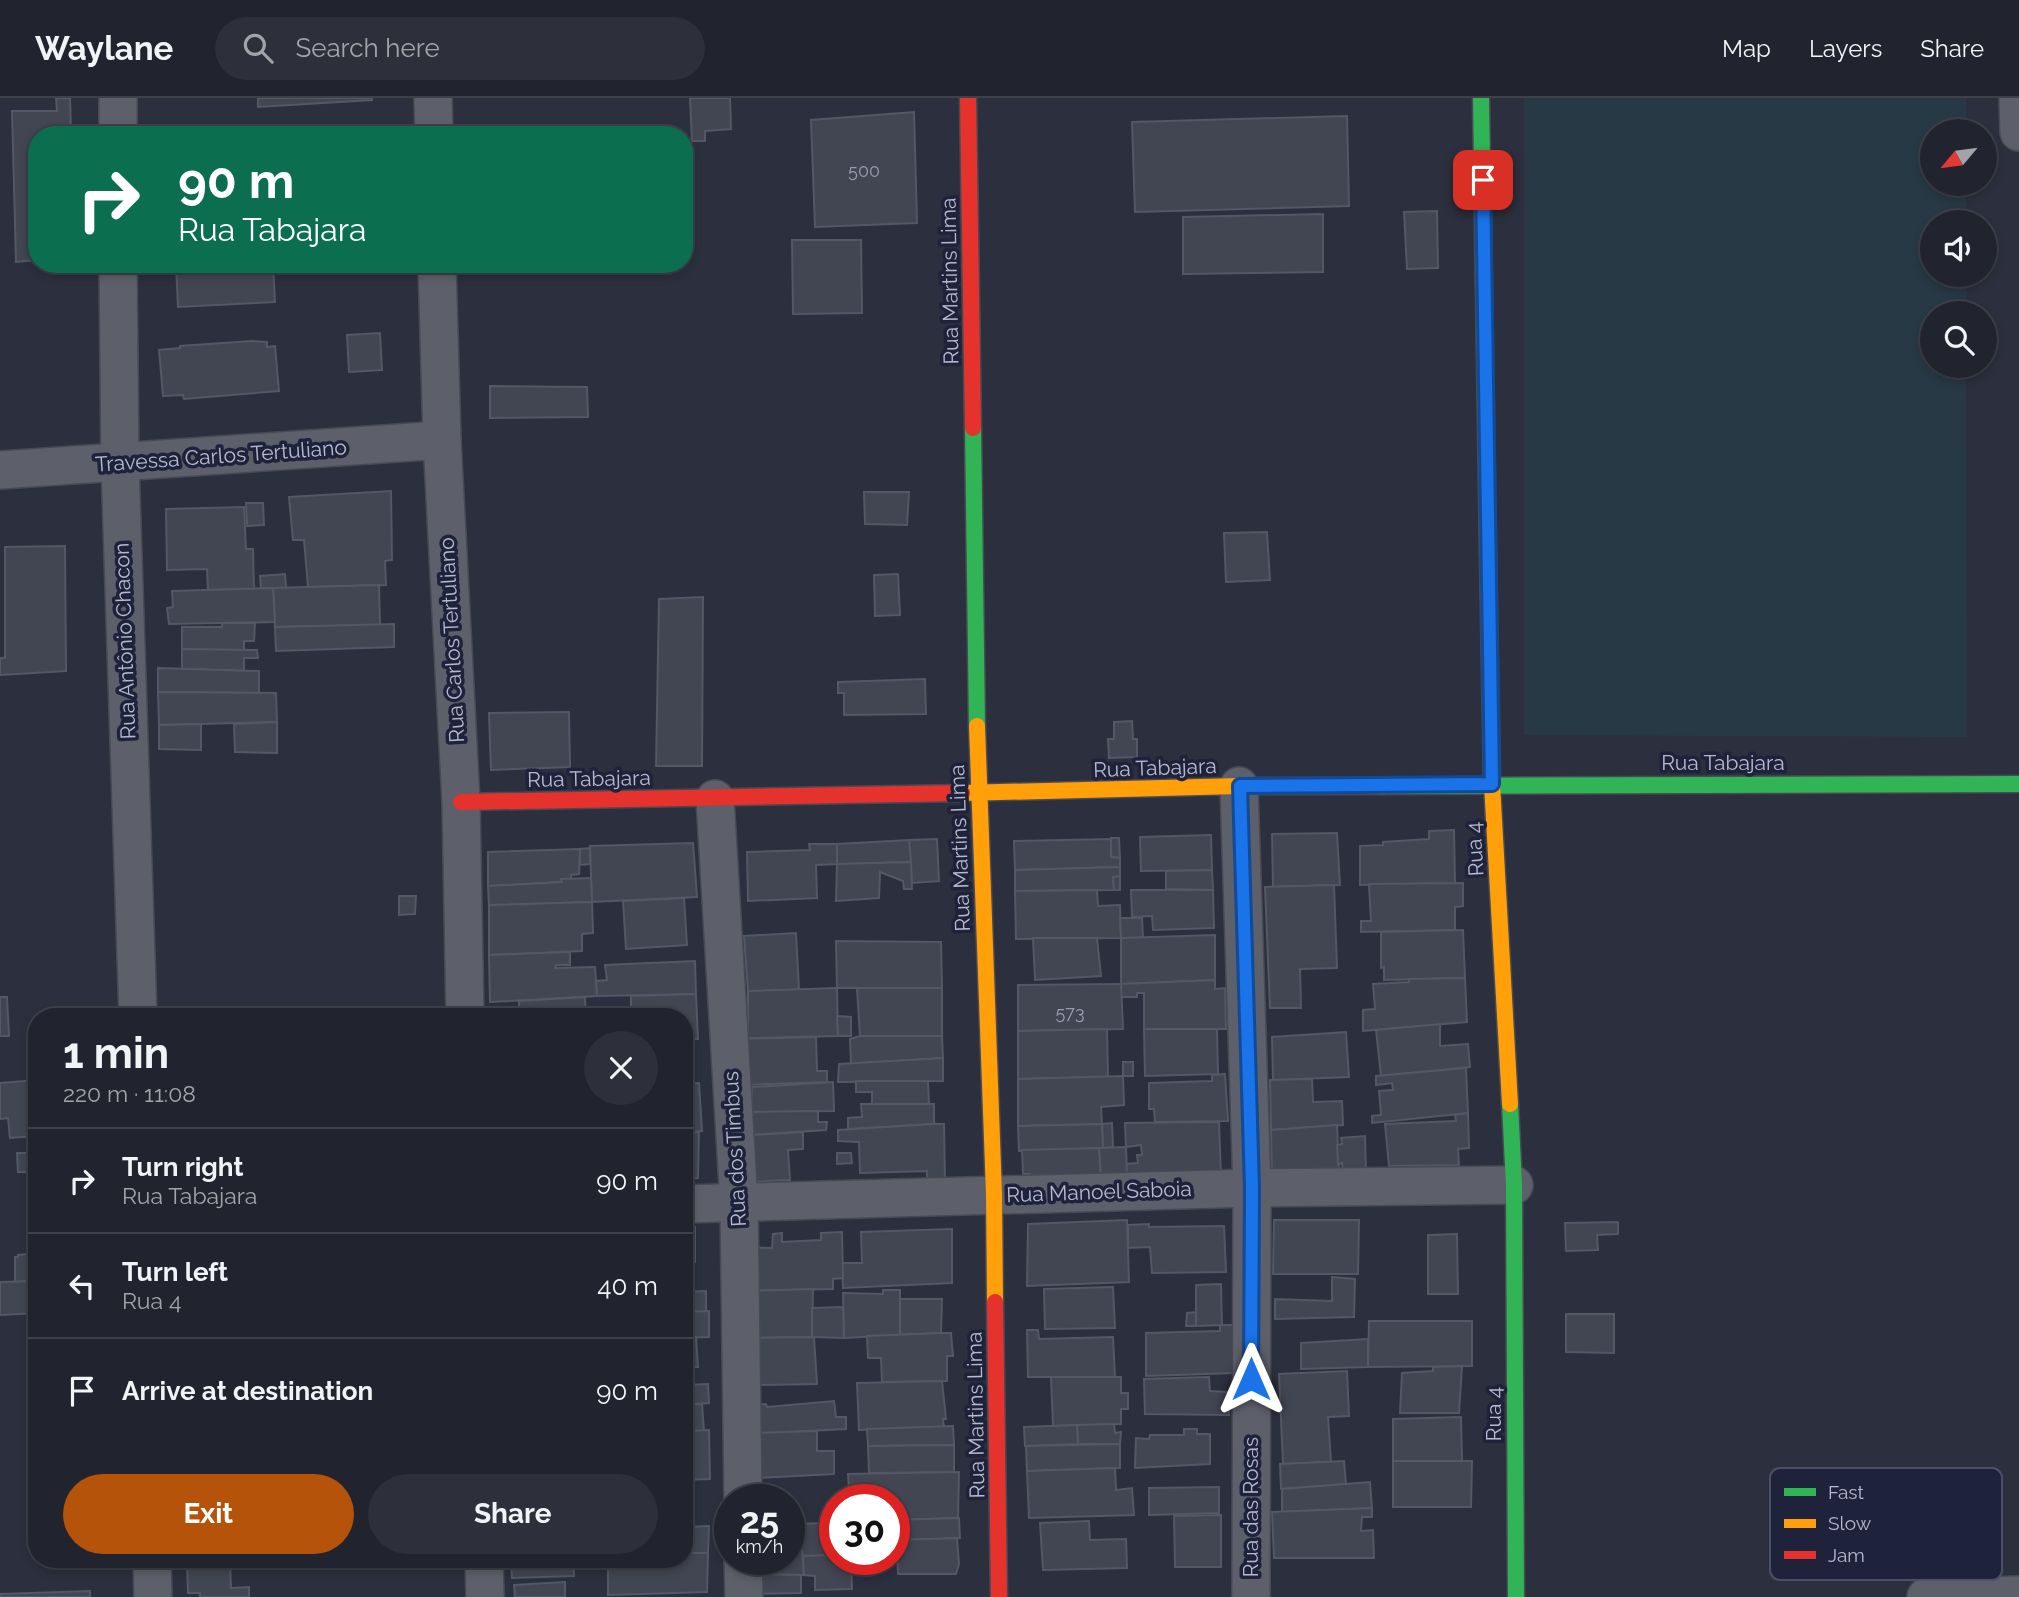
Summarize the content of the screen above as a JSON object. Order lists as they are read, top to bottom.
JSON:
{
  "streets": {
    "street": [
      "Rua Martins Lima",
      "Travessa Carlos Tertuliano",
      "Rua Carlos Tertuliano",
      "Rua Antônio Chacon",
      "Rua Tabajara",
      "Rua 4",
      "Rua dos Timbus",
      "Rua Manoel Saboia",
      "Rua das Rosas"
    ]
  },
  "crossings": [
    ["Rua Martins Lima", "Rua Tabajara"],
    ["Rua Martins Lima", "Rua Manoel Saboia"],
    ["Travessa Carlos Tertuliano", "Rua Carlos Tertuliano"],
    ["Travessa Carlos Tertuliano", "Rua Antônio Chacon"],
    ["Rua Carlos Tertuliano", "Rua Tabajara"],
    ["Rua Tabajara", "Rua 4"],
    ["Rua Tabajara", "Rua dos Timbus"],
    ["Rua Tabajara", "Rua das Rosas"],
    ["Rua 4", "Rua Manoel Saboia"],
    ["Rua dos Timbus", "Rua Manoel Saboia"],
    ["Rua Manoel Saboia", "Rua das Rosas"]
  ],
  "house_numbers": ["500", "573"],
  "legend": ["Fast", "Slow", "Jam"],
  "north": "bottom left",
  "page": {
    "header": "Waylane",
    "search": "Search here",
    "nav": ["Map", "Layers", "Share"],
    "turn": ["90 m", "Rua Tabajara"],
    "heading": ["1 min", "220 m · 11:08"],
    "list": [
      {
        "name": "Turn right",
        "note": "Rua Tabajara",
        "value": "90 m"
      },
      {
        "name": "Turn left",
        "note": "Rua 4",
        "value": "40 m"
      },
      {
        "name": "Arrive at destination",
        "value": "90 m"
      }
    ],
    "buttons": ["Exit", "Share"],
    "speed": "25 km/h",
    "limit": "30"
  }
}
